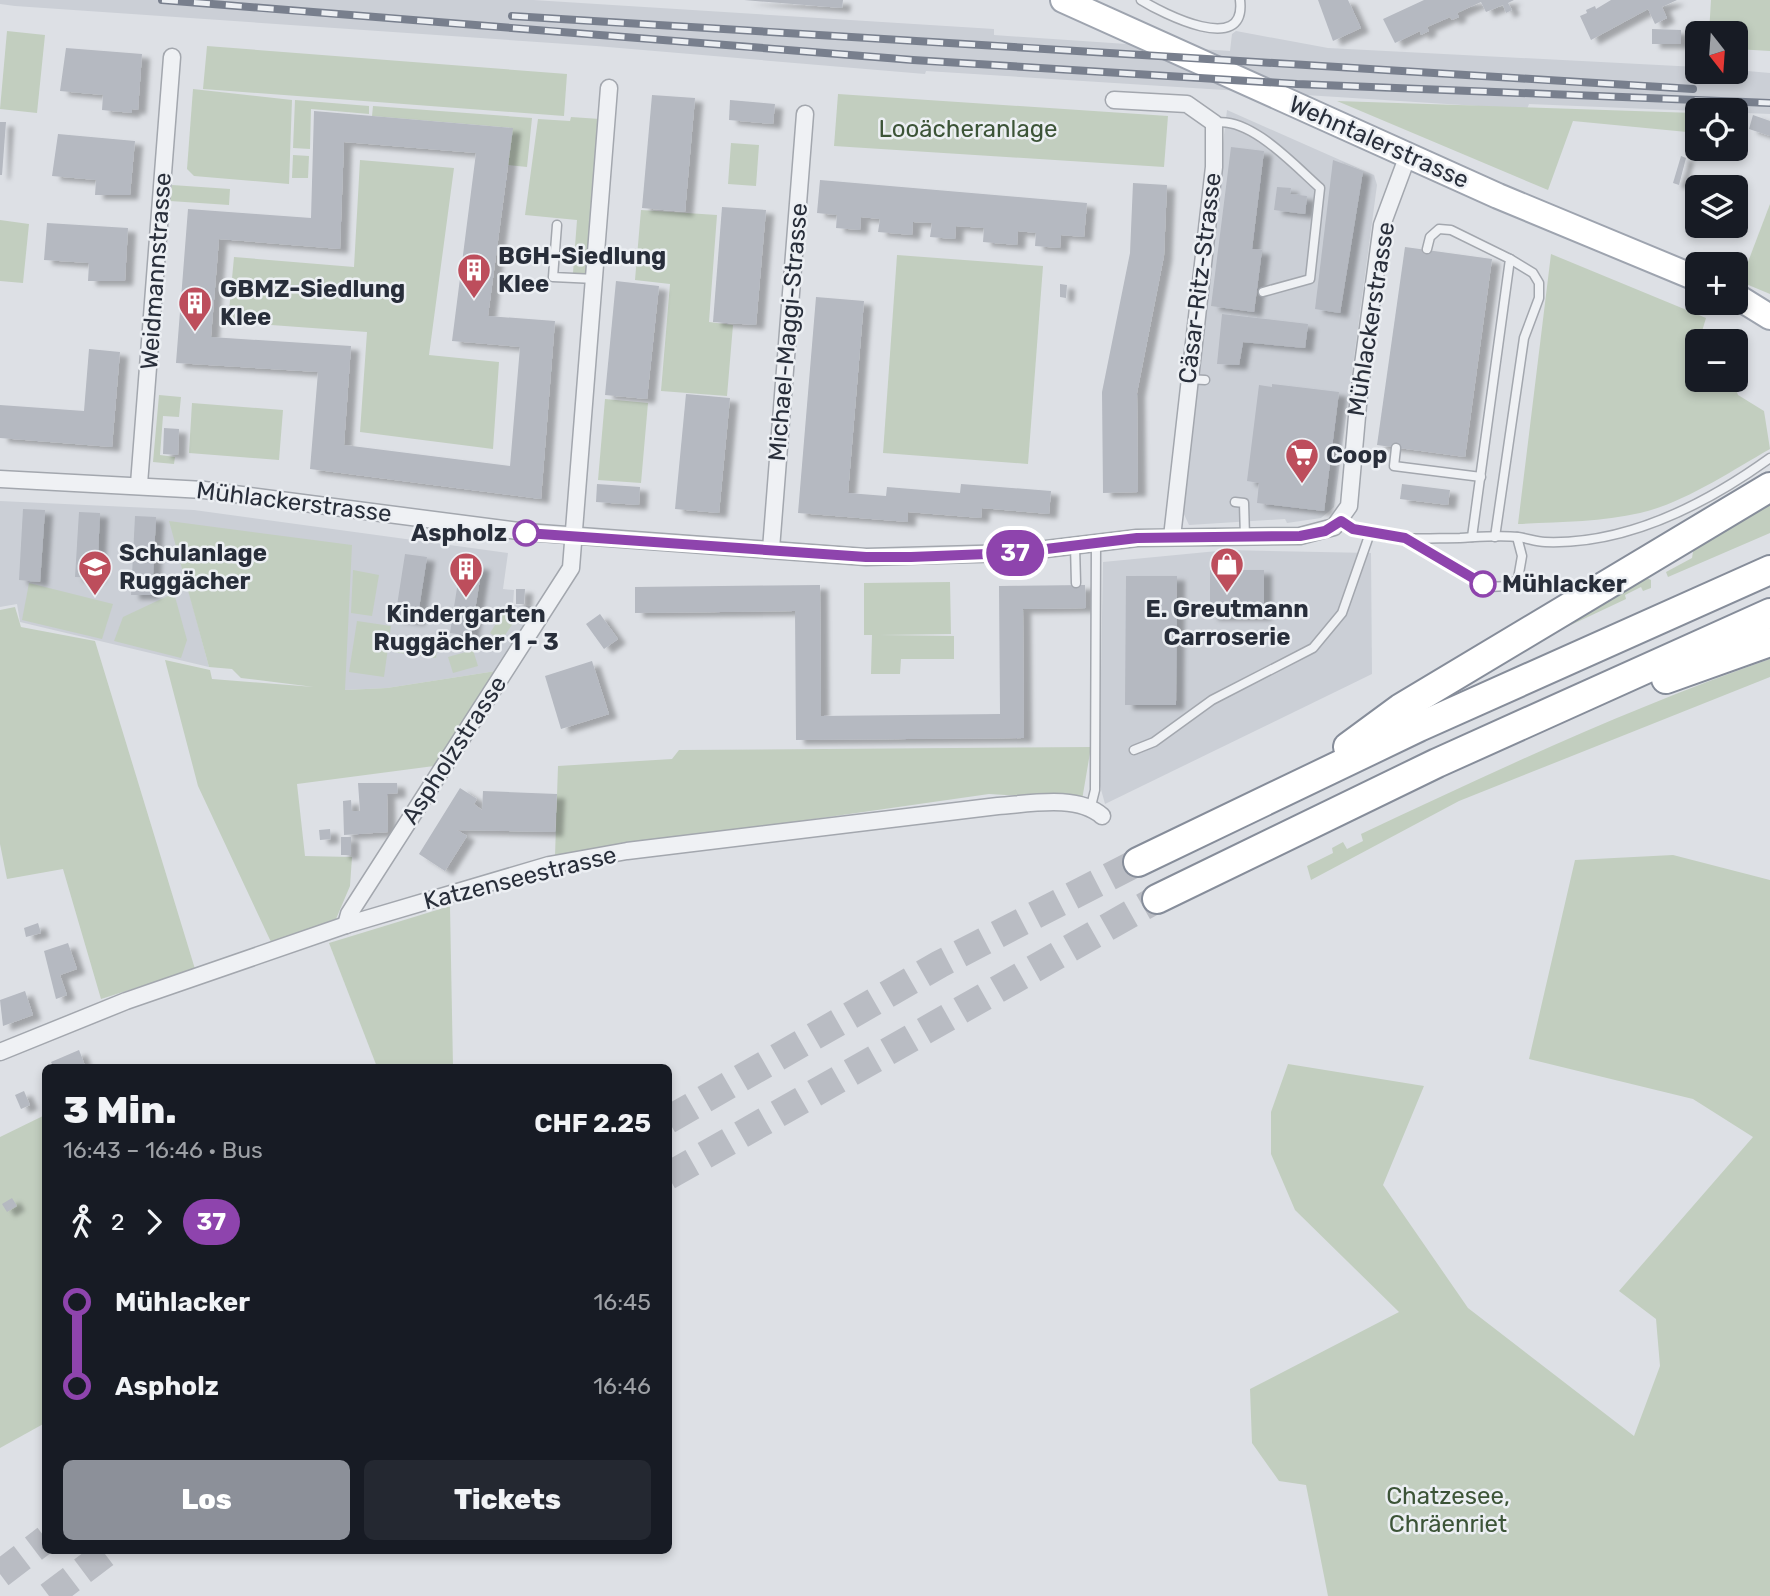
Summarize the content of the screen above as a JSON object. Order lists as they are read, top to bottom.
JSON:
{
  "streets": {
    "main road": ["Wehntalerstrasse"],
    "street": [
      "Weidmannstrasse",
      "Cäsar-Ritz-Strasse",
      "Mühlackerstrasse",
      "Michael-Maggi-Strasse",
      "Aspholzstrasse",
      "Katzenseestrasse"
    ]
  },
  "crossings": [
    ["Wehntalerstrasse", "Mühlackerstrasse"],
    ["Weidmannstrasse", "Mühlackerstrasse"],
    ["Cäsar-Ritz-Strasse", "Mühlackerstrasse"],
    ["Mühlackerstrasse", "Michael-Maggi-Strasse"],
    ["Mühlackerstrasse", "Aspholzstrasse"],
    ["Aspholzstrasse", "Katzenseestrasse"]
  ],
  "parks": ["Looächeranlage", "Chatzesee, Chräenriet"],
  "places": {
    "building": ["BGH-Siedlung Klee", "GBMZ-Siedlung Klee", "Kindergarten Ruggächer 1 - 3"],
    "supermarket": ["Coop"],
    "other": ["Aspholz", "Mühlacker"],
    "shop": ["E. Greutmann Carroserie"],
    "school or university": ["Schulanlage Ruggächer"]
  },
  "lines": ["bus line 37"],
  "north": "bottom",
  "page": {
    "on_map": "37",
    "map_buttons": ["+", "−"],
    "heading": ["3 Min.", "16:43 – 16:46 · Bus", "CHF 2.25"],
    "legs": ["2", "37"],
    "list": [
      {
        "name": "Mühlacker",
        "value": "16:45"
      },
      {
        "name": "Aspholz",
        "value": "16:46"
      }
    ],
    "buttons": ["Los", "Tickets"]
  }
}
